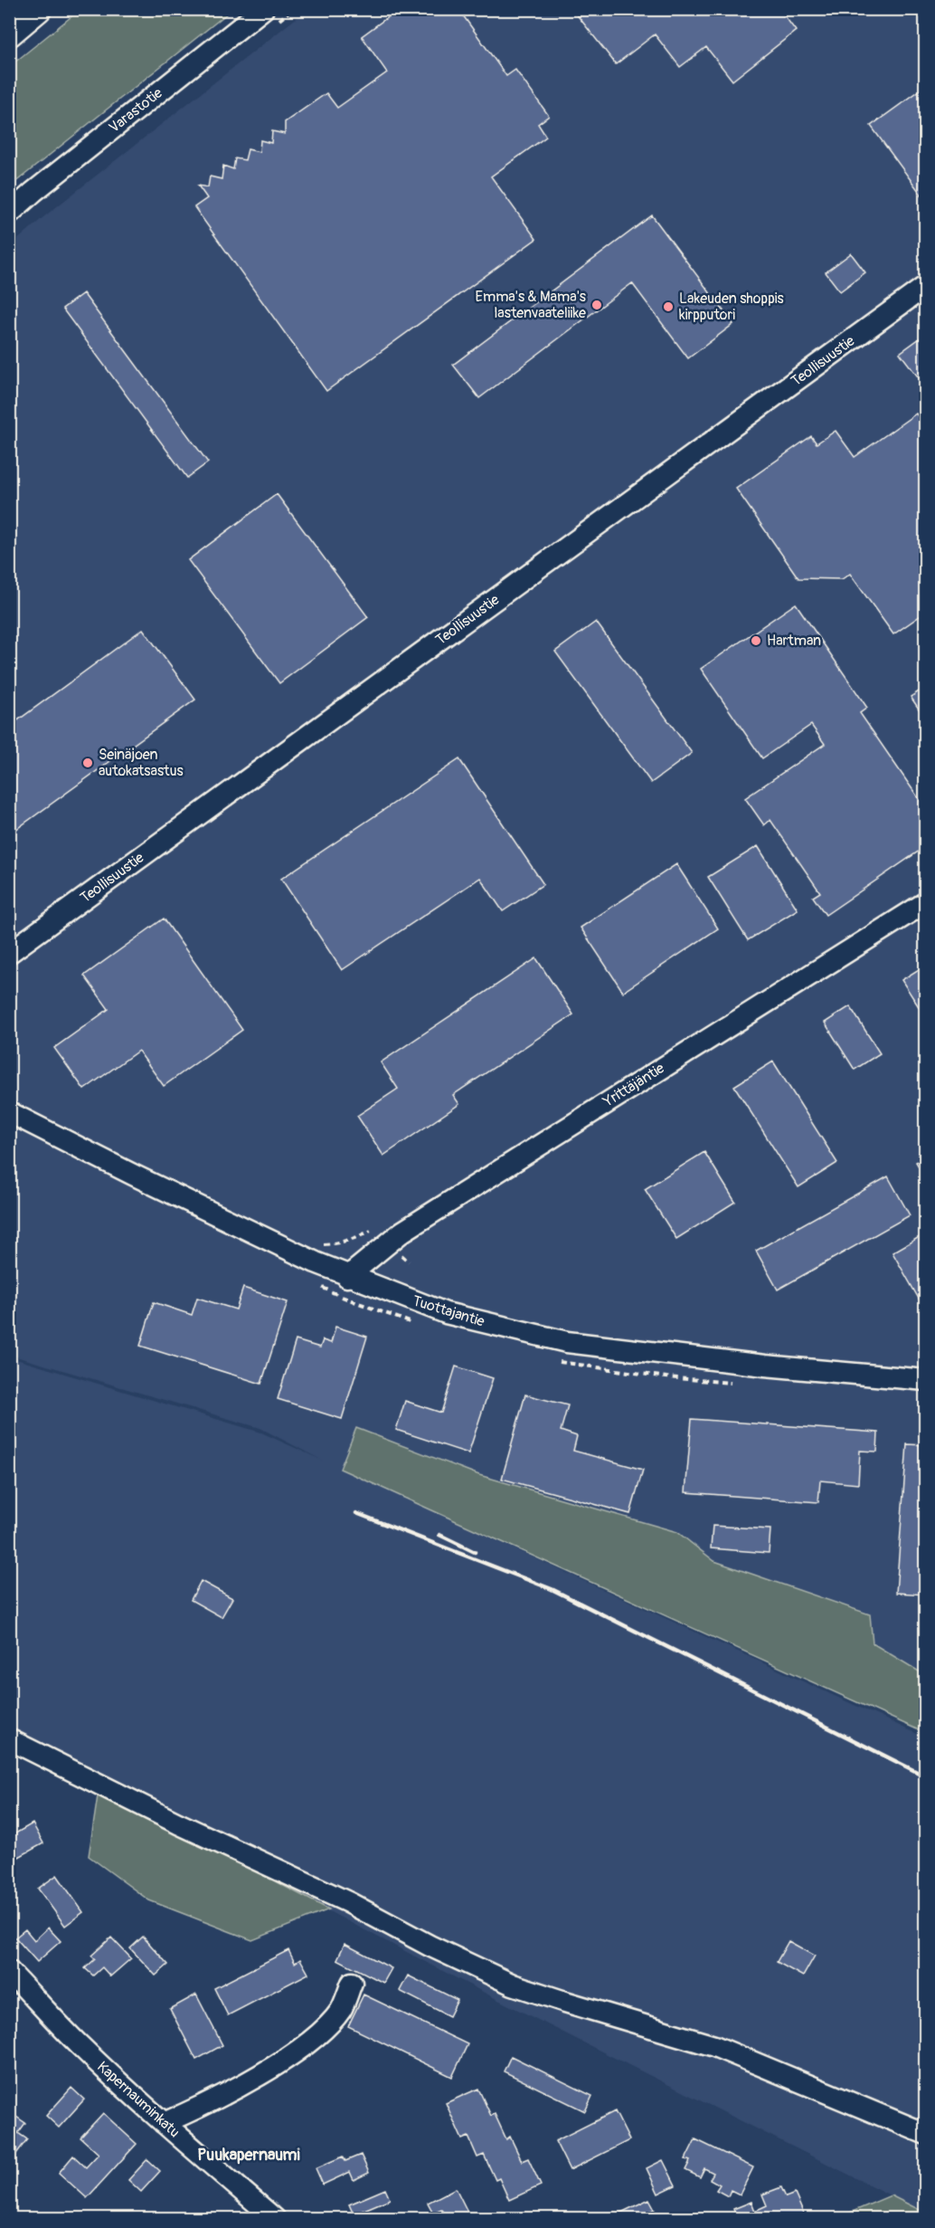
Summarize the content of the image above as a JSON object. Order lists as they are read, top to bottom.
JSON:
{
  "streets": {
    "street": [
      "Varastotie",
      "Teollisuustie",
      "Yrittäjäntie",
      "Tuottajantie",
      "Kapernauminkatu"
    ]
  },
  "crossings": [
    ["Yrittäjäntie", "Tuottajantie"]
  ],
  "districts": ["Puukapernaumi"],
  "places": [
    "Emma's & Mama's lastenvaateliike",
    "Lakeuden shoppis kirpputori",
    "Hartman",
    "Seinäjoen autokatsastus"
  ]
}
